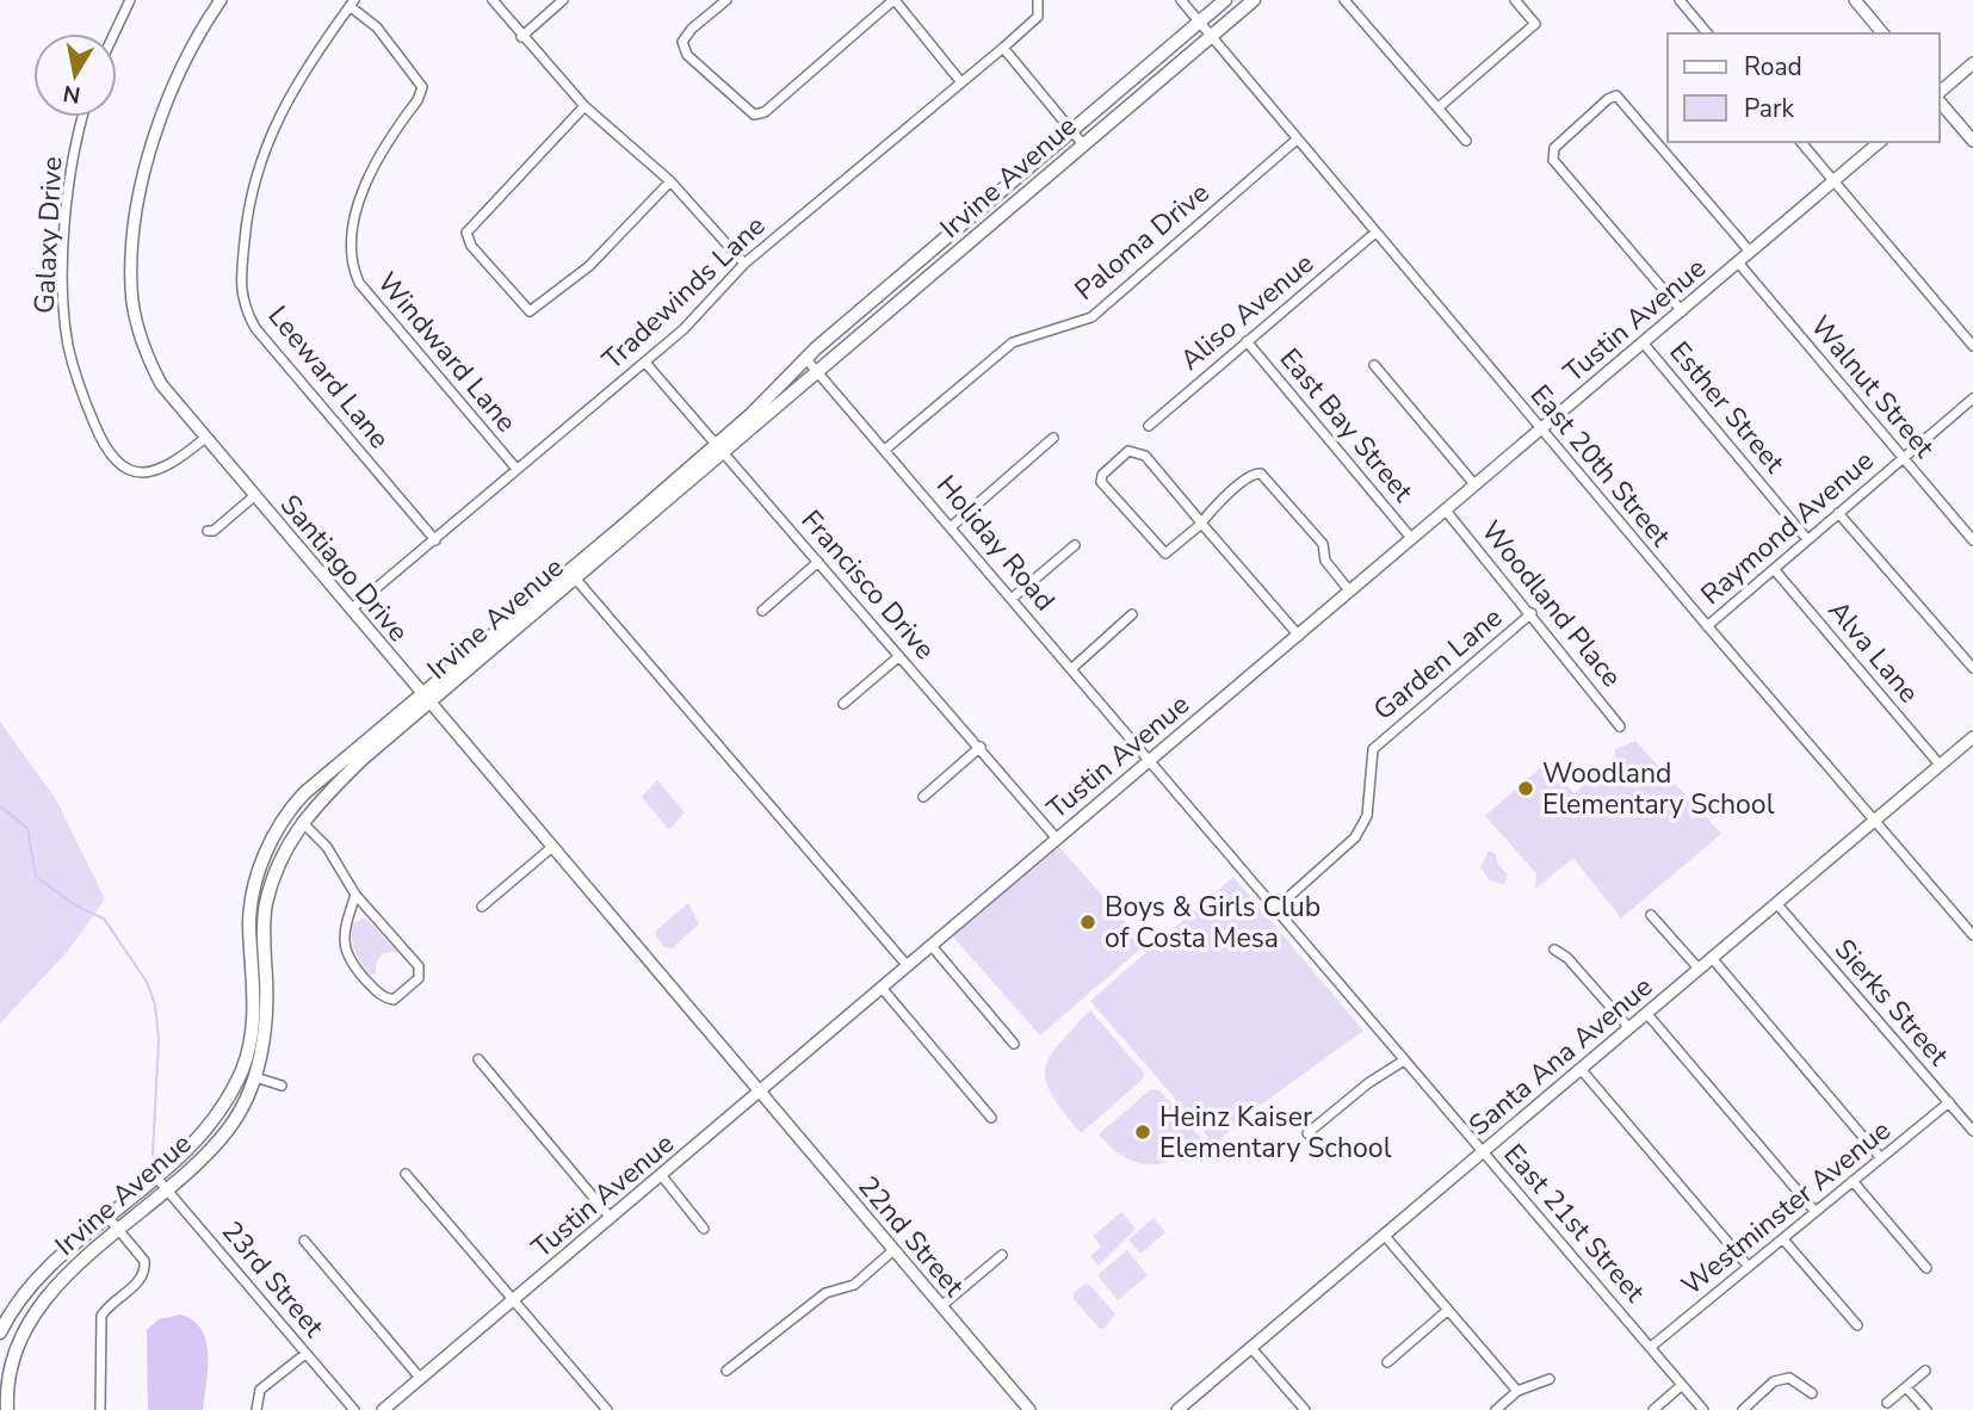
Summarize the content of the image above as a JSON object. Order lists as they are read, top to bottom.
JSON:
{
  "streets": {
    "main road": ["Irvine Avenue"],
    "street": [
      "Galaxy Drive",
      "Paloma Drive",
      "Tradewinds Lane",
      "Aliso Avenue",
      "Tustin Avenue",
      "Windward Lane",
      "Leeward Lane",
      "Walnut Street",
      "Esther Street",
      "East Bay Street",
      "East 20th Street",
      "Raymond Avenue",
      "Holiday Road",
      "Santiago Drive",
      "Francisco Drive",
      "Woodland Place",
      "Alva Lane",
      "Garden Lane",
      "Sierks Street",
      "Santa Ana Avenue",
      "Westminster Avenue",
      "East 21st Street",
      "22nd Street",
      "23rd Street"
    ]
  },
  "crossings": [
    ["Irvine Avenue", "East 20th Street"],
    ["Irvine Avenue", "Holiday Road"],
    ["Irvine Avenue", "Santiago Drive"],
    ["Irvine Avenue", "Francisco Drive"],
    ["Irvine Avenue", "23rd Street"],
    ["Galaxy Drive", "Santiago Drive"],
    ["Paloma Drive", "East 20th Street"],
    ["Paloma Drive", "Holiday Road"],
    ["Tradewinds Lane", "Windward Lane"],
    ["Tradewinds Lane", "Leeward Lane"],
    ["Tradewinds Lane", "Santiago Drive"],
    ["Tradewinds Lane", "Francisco Drive"],
    ["Aliso Avenue", "East Bay Street"],
    ["Aliso Avenue", "East 20th Street"],
    ["Tustin Avenue", "Walnut Street"],
    ["Tustin Avenue", "Esther Street"],
    ["Tustin Avenue", "East Bay Street"],
    ["Tustin Avenue", "East 20th Street"],
    ["Tustin Avenue", "Holiday Road"],
    ["Tustin Avenue", "Santiago Drive"],
    ["Tustin Avenue", "Francisco Drive"],
    ["Tustin Avenue", "Woodland Place"],
    ["Tustin Avenue", "East 21st Street"],
    ["Tustin Avenue", "22nd Street"],
    ["Windward Lane", "Leeward Lane"],
    ["Walnut Street", "Raymond Avenue"],
    ["Esther Street", "Raymond Avenue"],
    ["East 20th Street", "Raymond Avenue"],
    ["East 20th Street", "Santa Ana Avenue"],
    ["Raymond Avenue", "Alva Lane"],
    ["Holiday Road", "East 21st Street"],
    ["Santiago Drive", "22nd Street"],
    ["Woodland Place", "Garden Lane"],
    ["Alva Lane", "Santa Ana Avenue"],
    ["Garden Lane", "East 21st Street"],
    ["Sierks Street", "Santa Ana Avenue"],
    ["Sierks Street", "Westminster Avenue"],
    ["Santa Ana Avenue", "East 21st Street"],
    ["Westminster Avenue", "East 21st Street"]
  ],
  "places": ["Woodland Elementary School", "Boys & Girls Club of Costa Mesa", "Heinz Kaiser Elementary School"],
  "legend": ["Road", "Park"],
  "north": "bottom"
}
